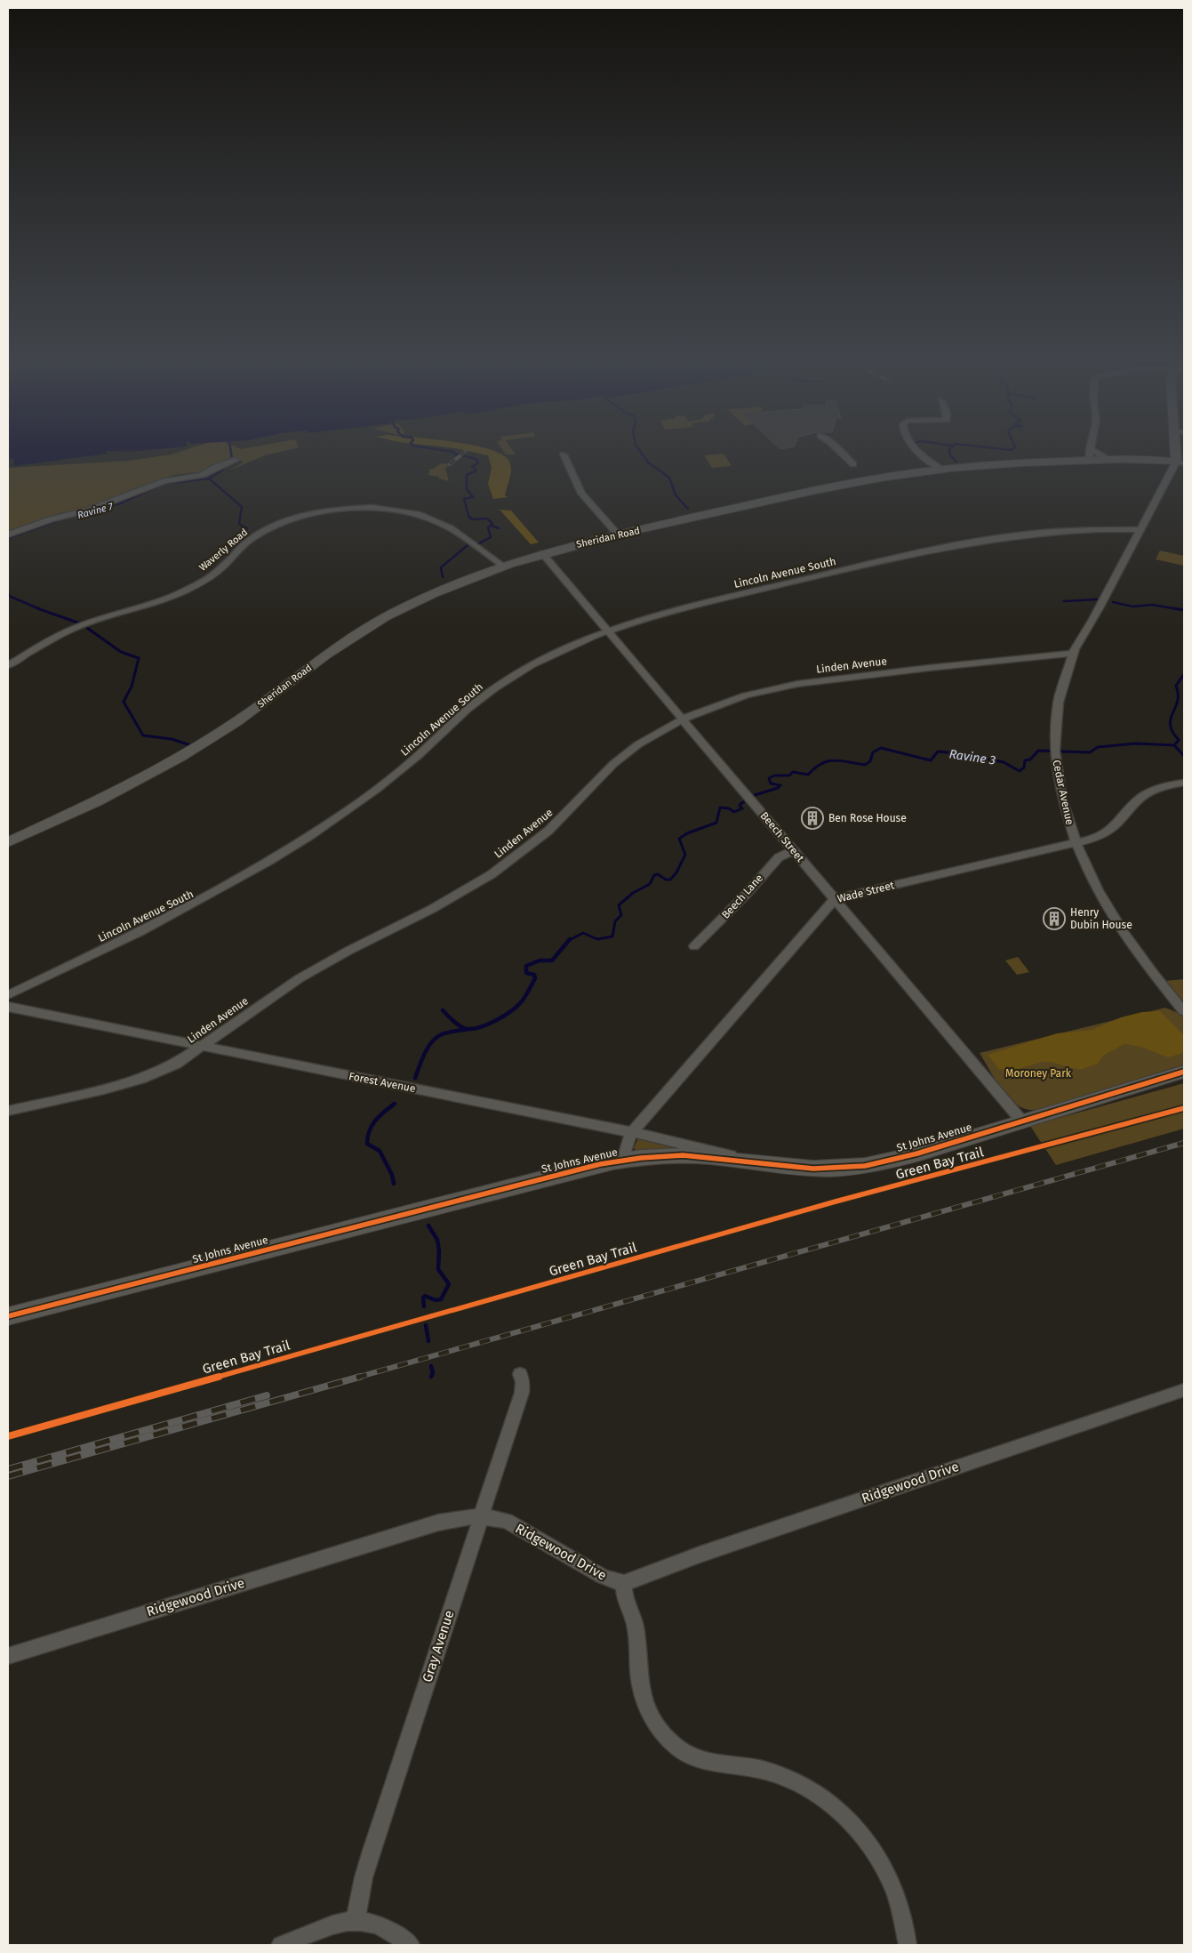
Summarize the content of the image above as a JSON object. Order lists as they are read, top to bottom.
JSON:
{
  "streets": {
    "street": [
      "Sheridan Road",
      "Waverly Road",
      "Lincoln Avenue South",
      "Linden Avenue",
      "Cedar Avenue",
      "Beech Street",
      "Wade Street",
      "Beech Lane",
      "Forest Avenue",
      "St Johns Avenue",
      "Ridgewood Drive",
      "Gray Avenue"
    ],
    "cycle path": ["Green Bay Trail"]
  },
  "crossings": [
    ["Sheridan Road", "Waverly Road"],
    ["Sheridan Road", "Cedar Avenue"],
    ["Sheridan Road", "Beech Street"],
    ["Lincoln Avenue South", "Cedar Avenue"],
    ["Lincoln Avenue South", "Beech Street"],
    ["Linden Avenue", "Cedar Avenue"],
    ["Linden Avenue", "Beech Street"],
    ["Linden Avenue", "Forest Avenue"],
    ["Cedar Avenue", "Wade Street"],
    ["Beech Street", "Wade Street"],
    ["Beech Street", "Beech Lane"],
    ["Beech Street", "St Johns Avenue"],
    ["Wade Street", "Forest Avenue"],
    ["Wade Street", "St Johns Avenue"],
    ["Forest Avenue", "St Johns Avenue"],
    ["Ridgewood Drive", "Gray Avenue"]
  ],
  "water": ["Ravine 7", "Ravine 3"],
  "parks": ["Moroney Park"],
  "places": {
    "building": ["Ben Rose House", "Henry Dubin House"]
  }
}
